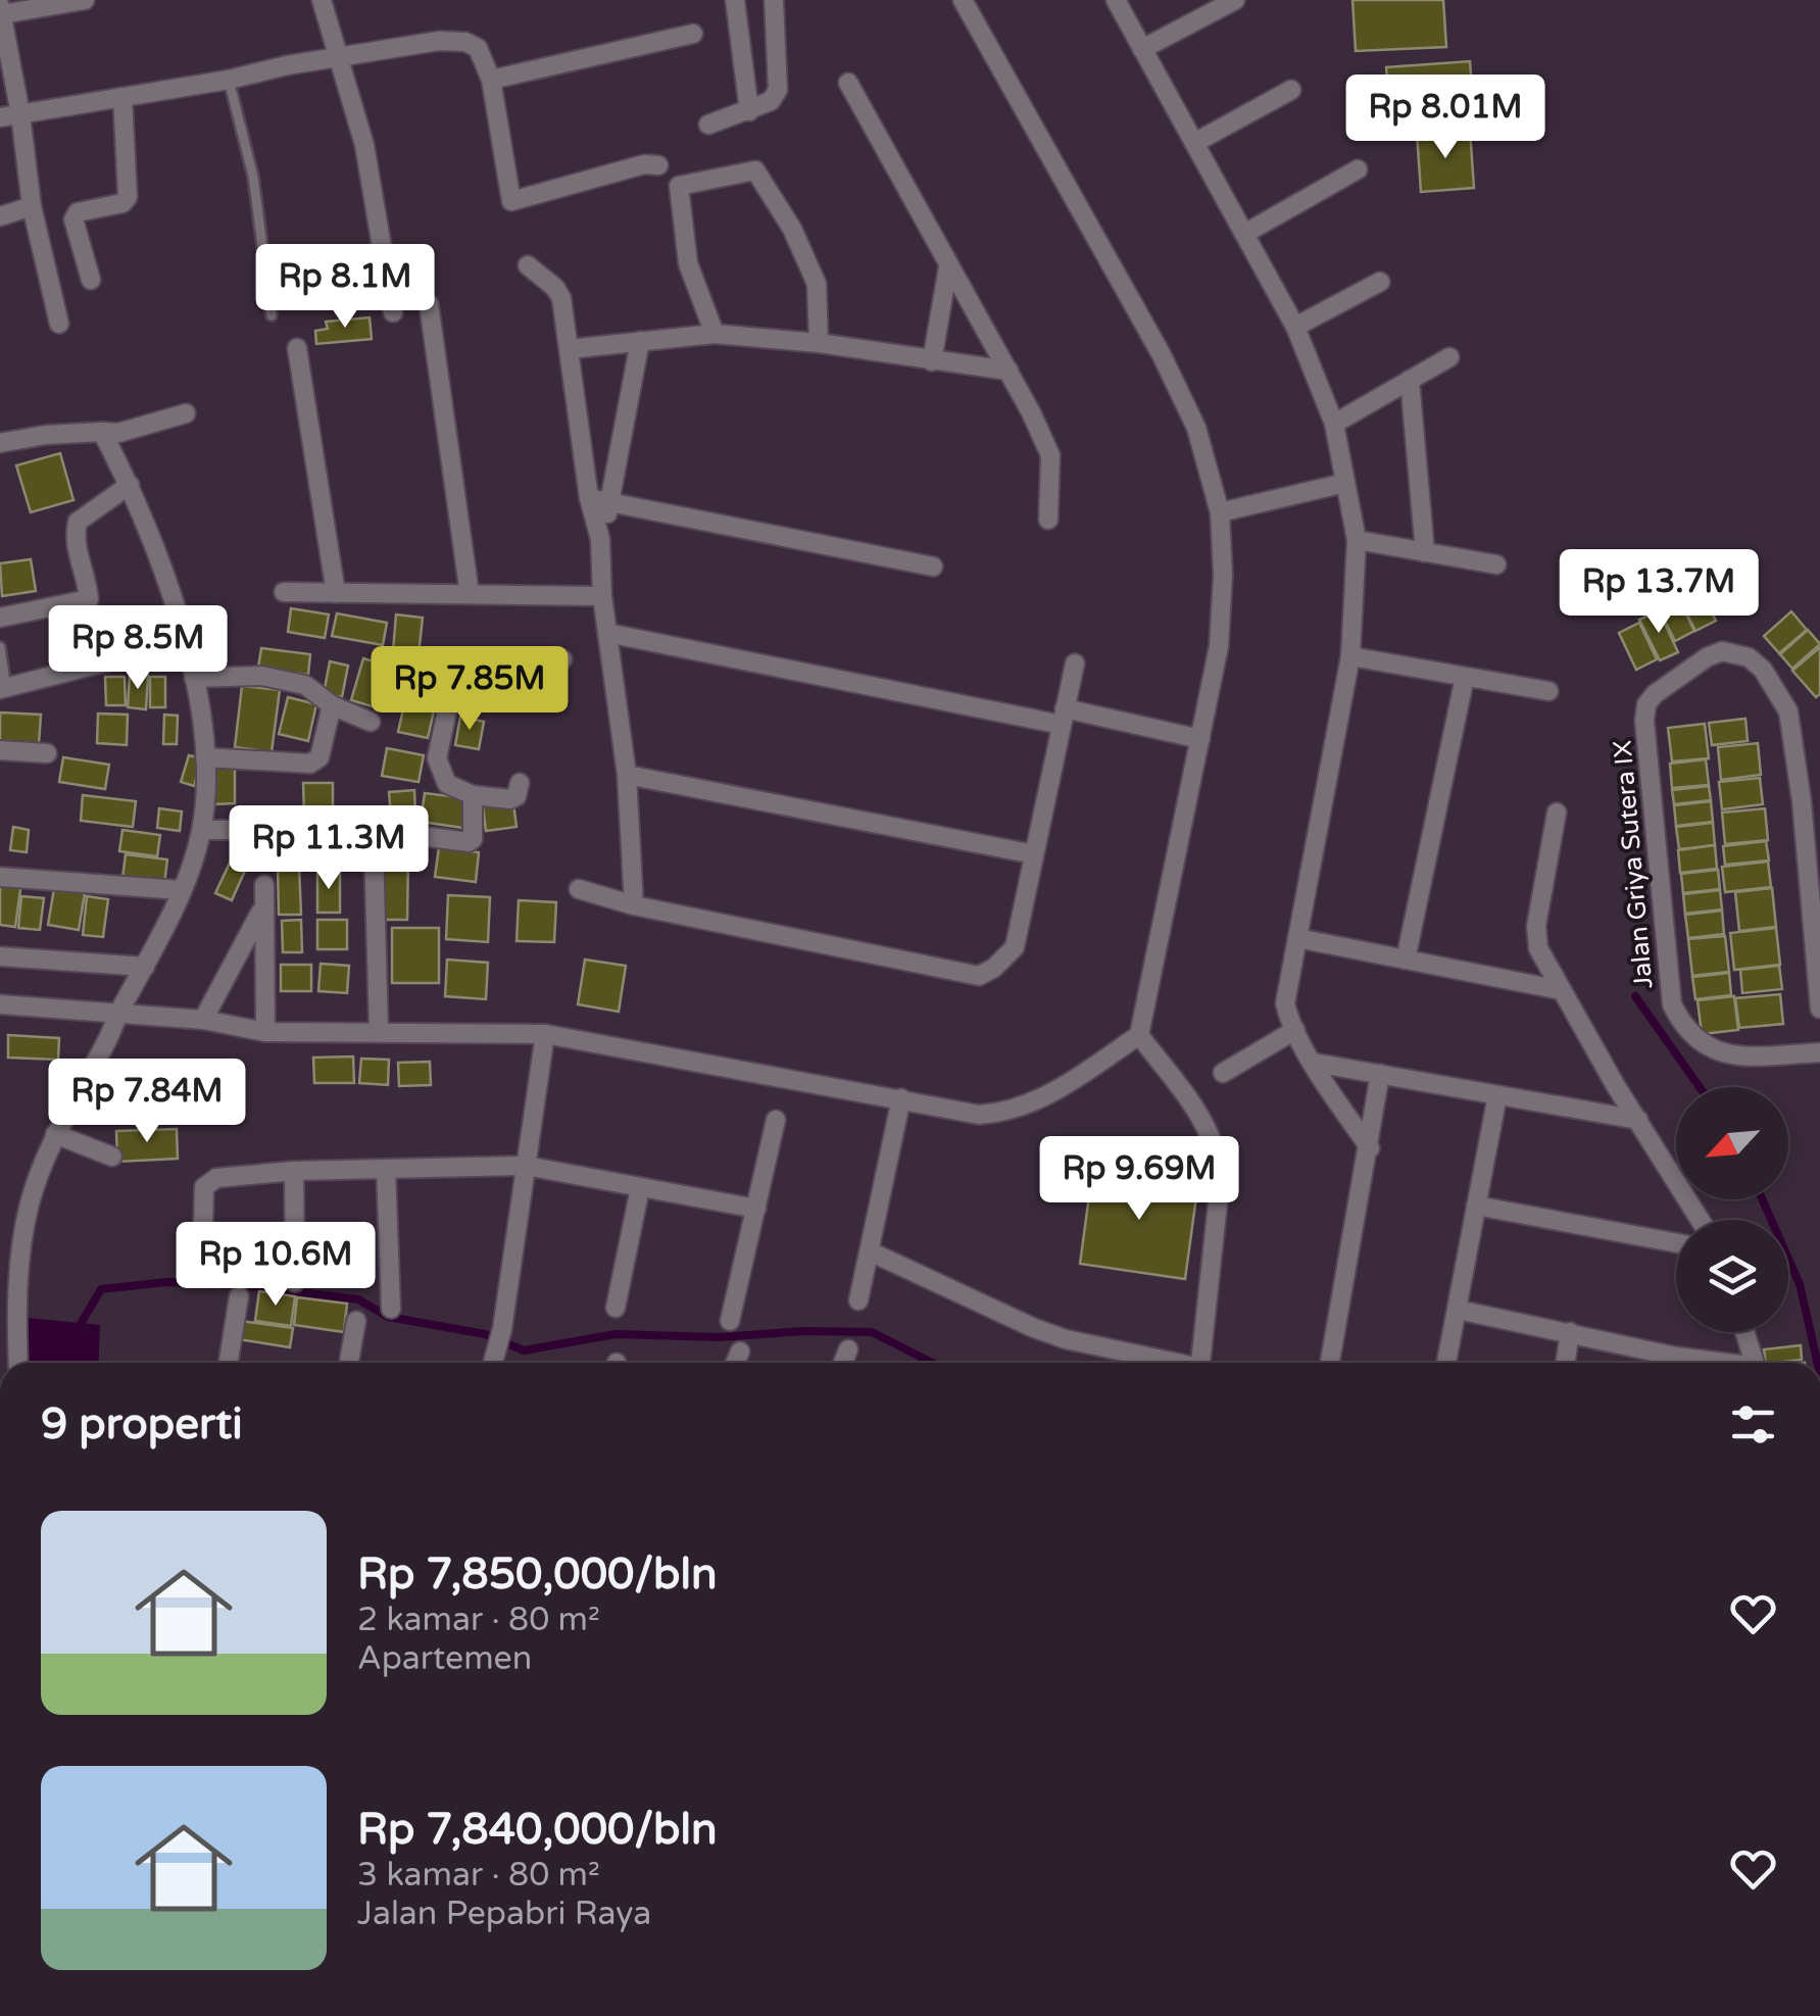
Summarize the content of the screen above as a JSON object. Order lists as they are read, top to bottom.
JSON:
{
  "streets": {
    "street": ["Jalan Griya Sutera IX"]
  },
  "north": "bottom left",
  "page": {
    "price": [
      "Rp 8.01M",
      "Rp 8.1M",
      "Rp 13.7M",
      "Rp 8.5M",
      "Rp 7.85M",
      "Rp 11.3M",
      "Rp 7.84M",
      "Rp 9.69M",
      "Rp 10.6M"
    ],
    "heading": "9 properti",
    "list": [
      {
        "name": "Rp 7,850,000/bln",
        "note": "2 kamar · 80 m² · Apartemen"
      },
      {
        "name": "Rp 7,840,000/bln",
        "note": "3 kamar · 80 m² · Jalan Pepabri Raya"
      }
    ]
  }
}
